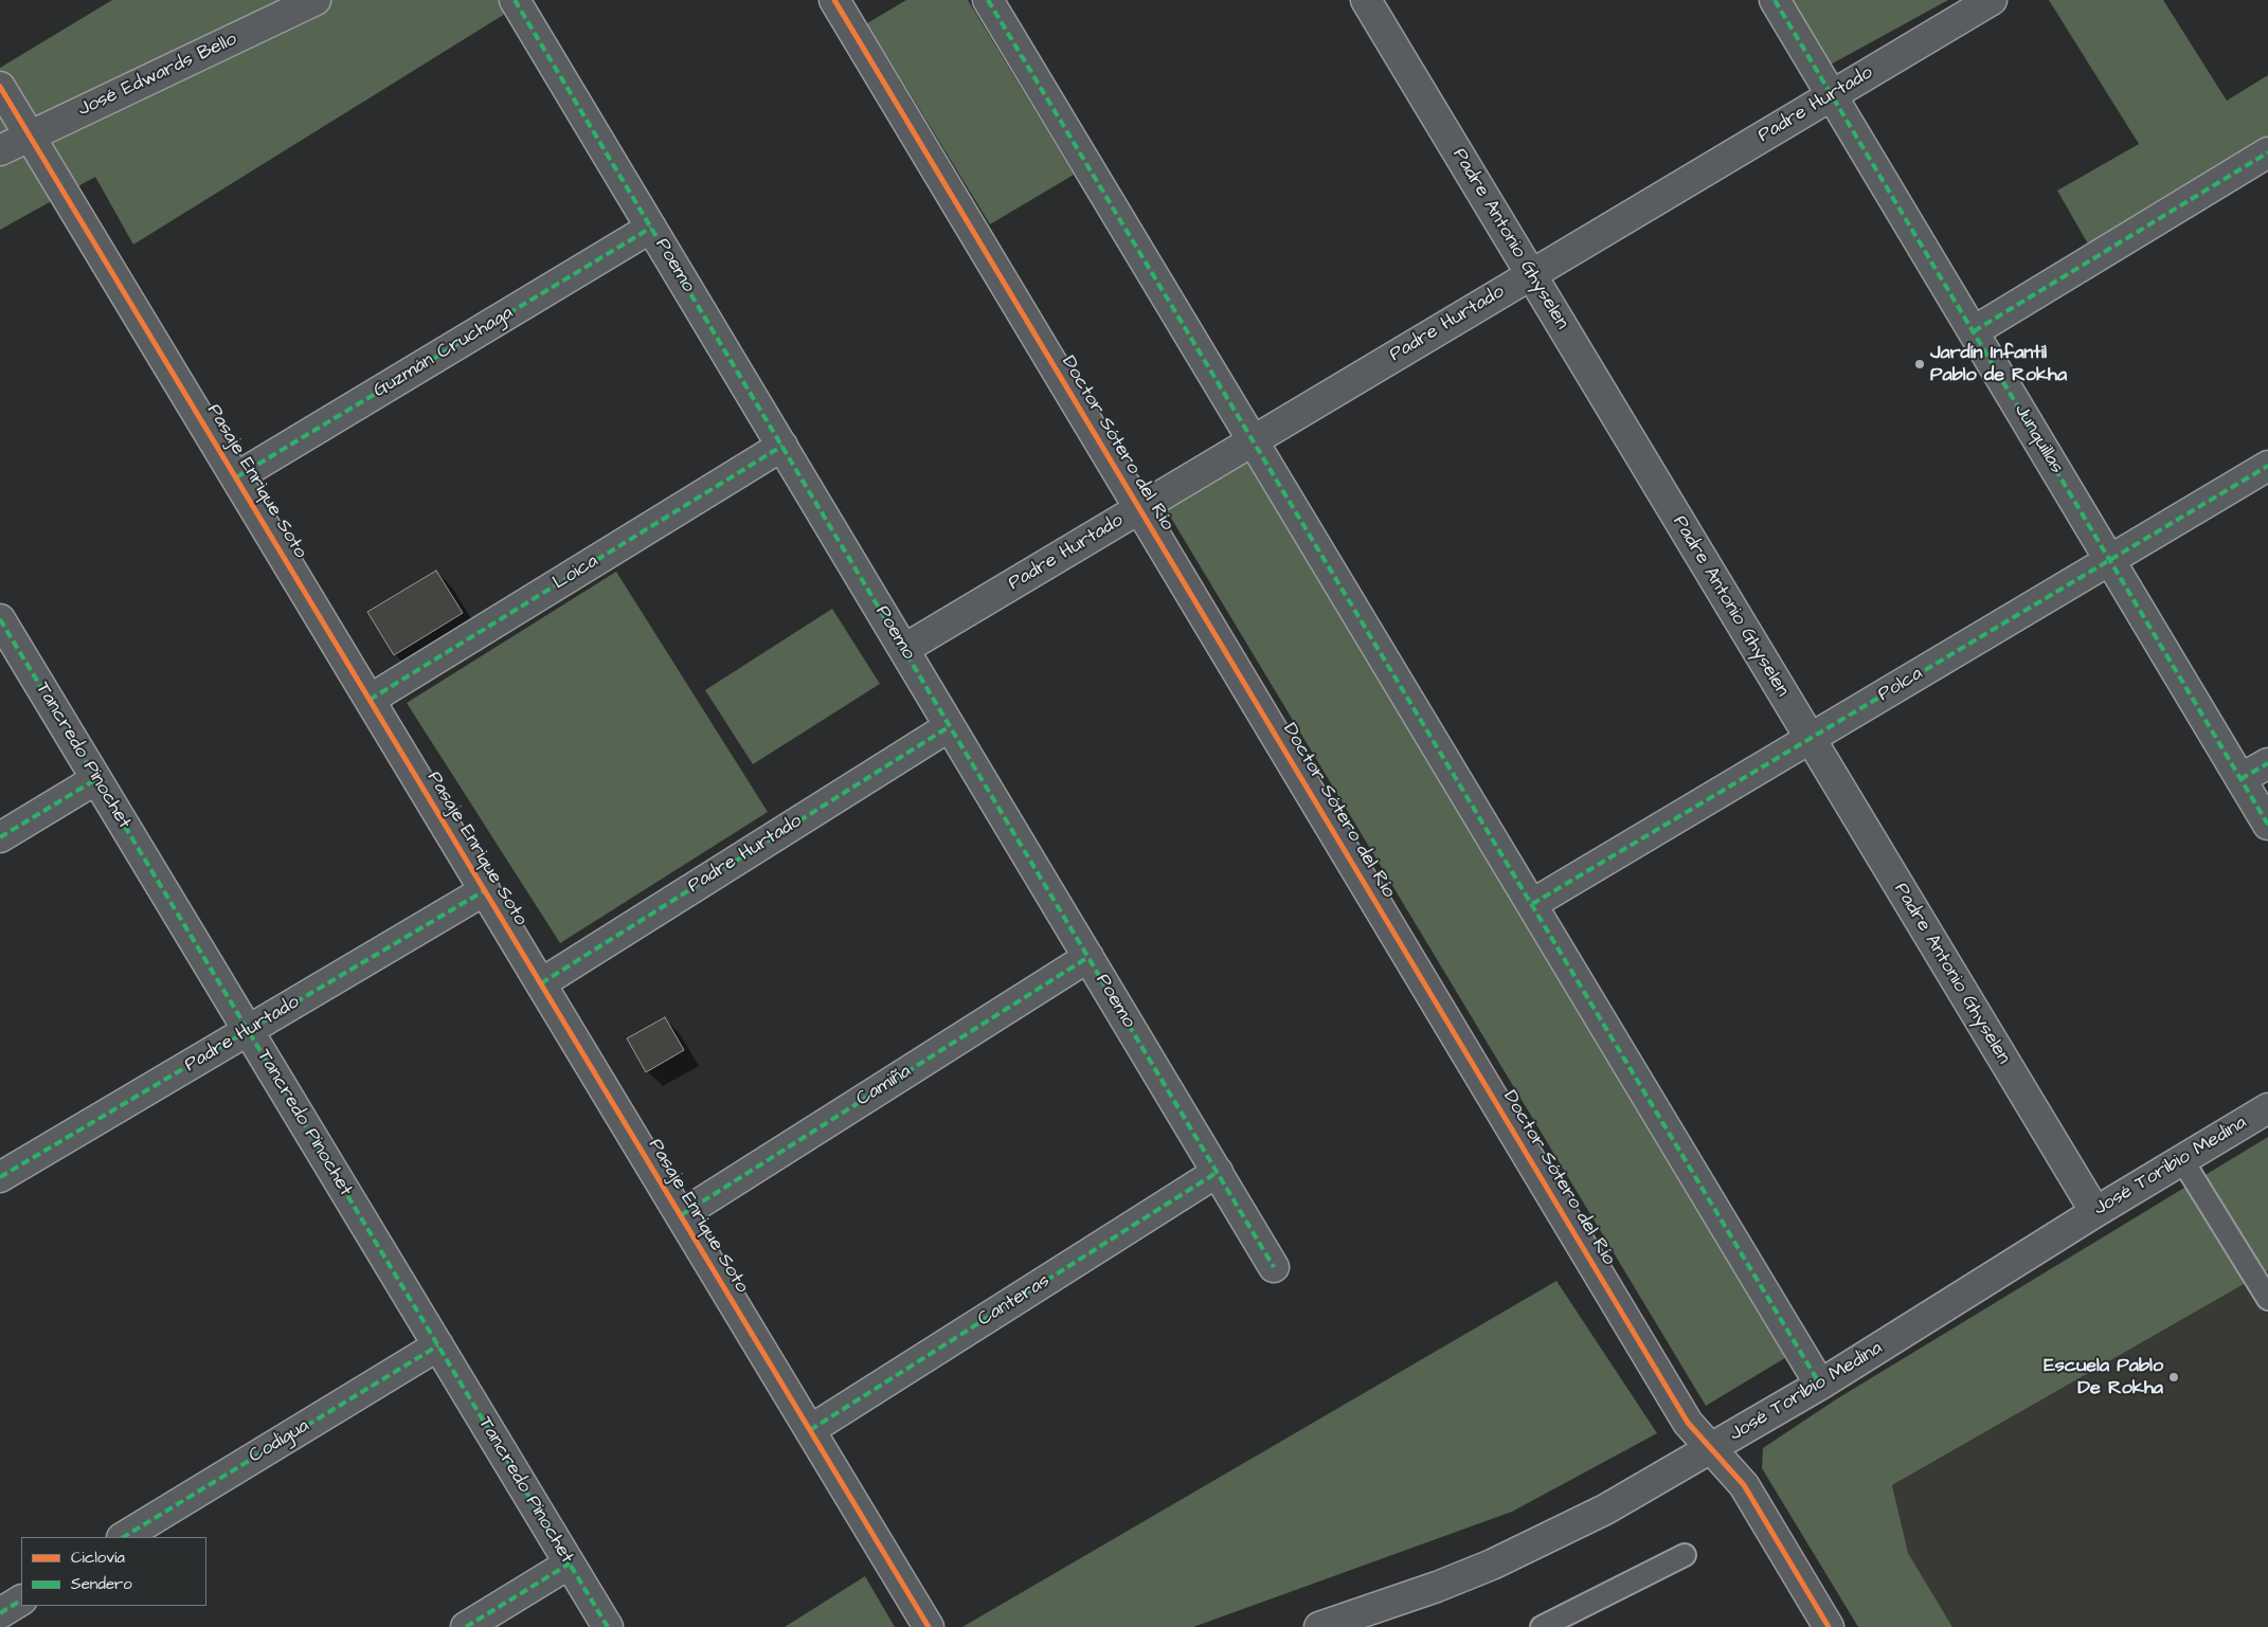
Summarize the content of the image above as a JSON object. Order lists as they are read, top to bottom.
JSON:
{
  "streets": {
    "street": [
      "José Edwards Bello",
      "Padre Hurtado",
      "Padre Antonio Ghyselen",
      "Poemo",
      "Guzmán Cruchaga",
      "Junquillas",
      "Doctor Sótero del Río",
      "Pasaje Enrique Soto",
      "Loica",
      "Polca",
      "Tancredo Pinochet",
      "Camiña",
      "José Toribio Medina",
      "Canteras",
      "Codigua"
    ]
  },
  "crossings": [
    ["José Edwards Bello", "Pasaje Enrique Soto"],
    ["Padre Hurtado", "Padre Antonio Ghyselen"],
    ["Padre Hurtado", "Poemo"],
    ["Padre Hurtado", "Junquillas"],
    ["Padre Hurtado", "Doctor Sótero del Río"],
    ["Padre Hurtado", "Pasaje Enrique Soto"],
    ["Padre Hurtado", "Tancredo Pinochet"],
    ["Padre Antonio Ghyselen", "Polca"],
    ["Padre Antonio Ghyselen", "José Toribio Medina"],
    ["Poemo", "Guzmán Cruchaga"],
    ["Poemo", "Loica"],
    ["Poemo", "Camiña"],
    ["Poemo", "Canteras"],
    ["Guzmán Cruchaga", "Pasaje Enrique Soto"],
    ["Junquillas", "Polca"],
    ["Doctor Sótero del Río", "José Toribio Medina"],
    ["Pasaje Enrique Soto", "Loica"],
    ["Pasaje Enrique Soto", "Camiña"],
    ["Pasaje Enrique Soto", "Canteras"],
    ["Tancredo Pinochet", "Codigua"]
  ],
  "places": ["Jardín Infantil Pablo de Rokha", "Escuela Pablo De Rokha"],
  "legend": ["Ciclovía", "Sendero"]
}
